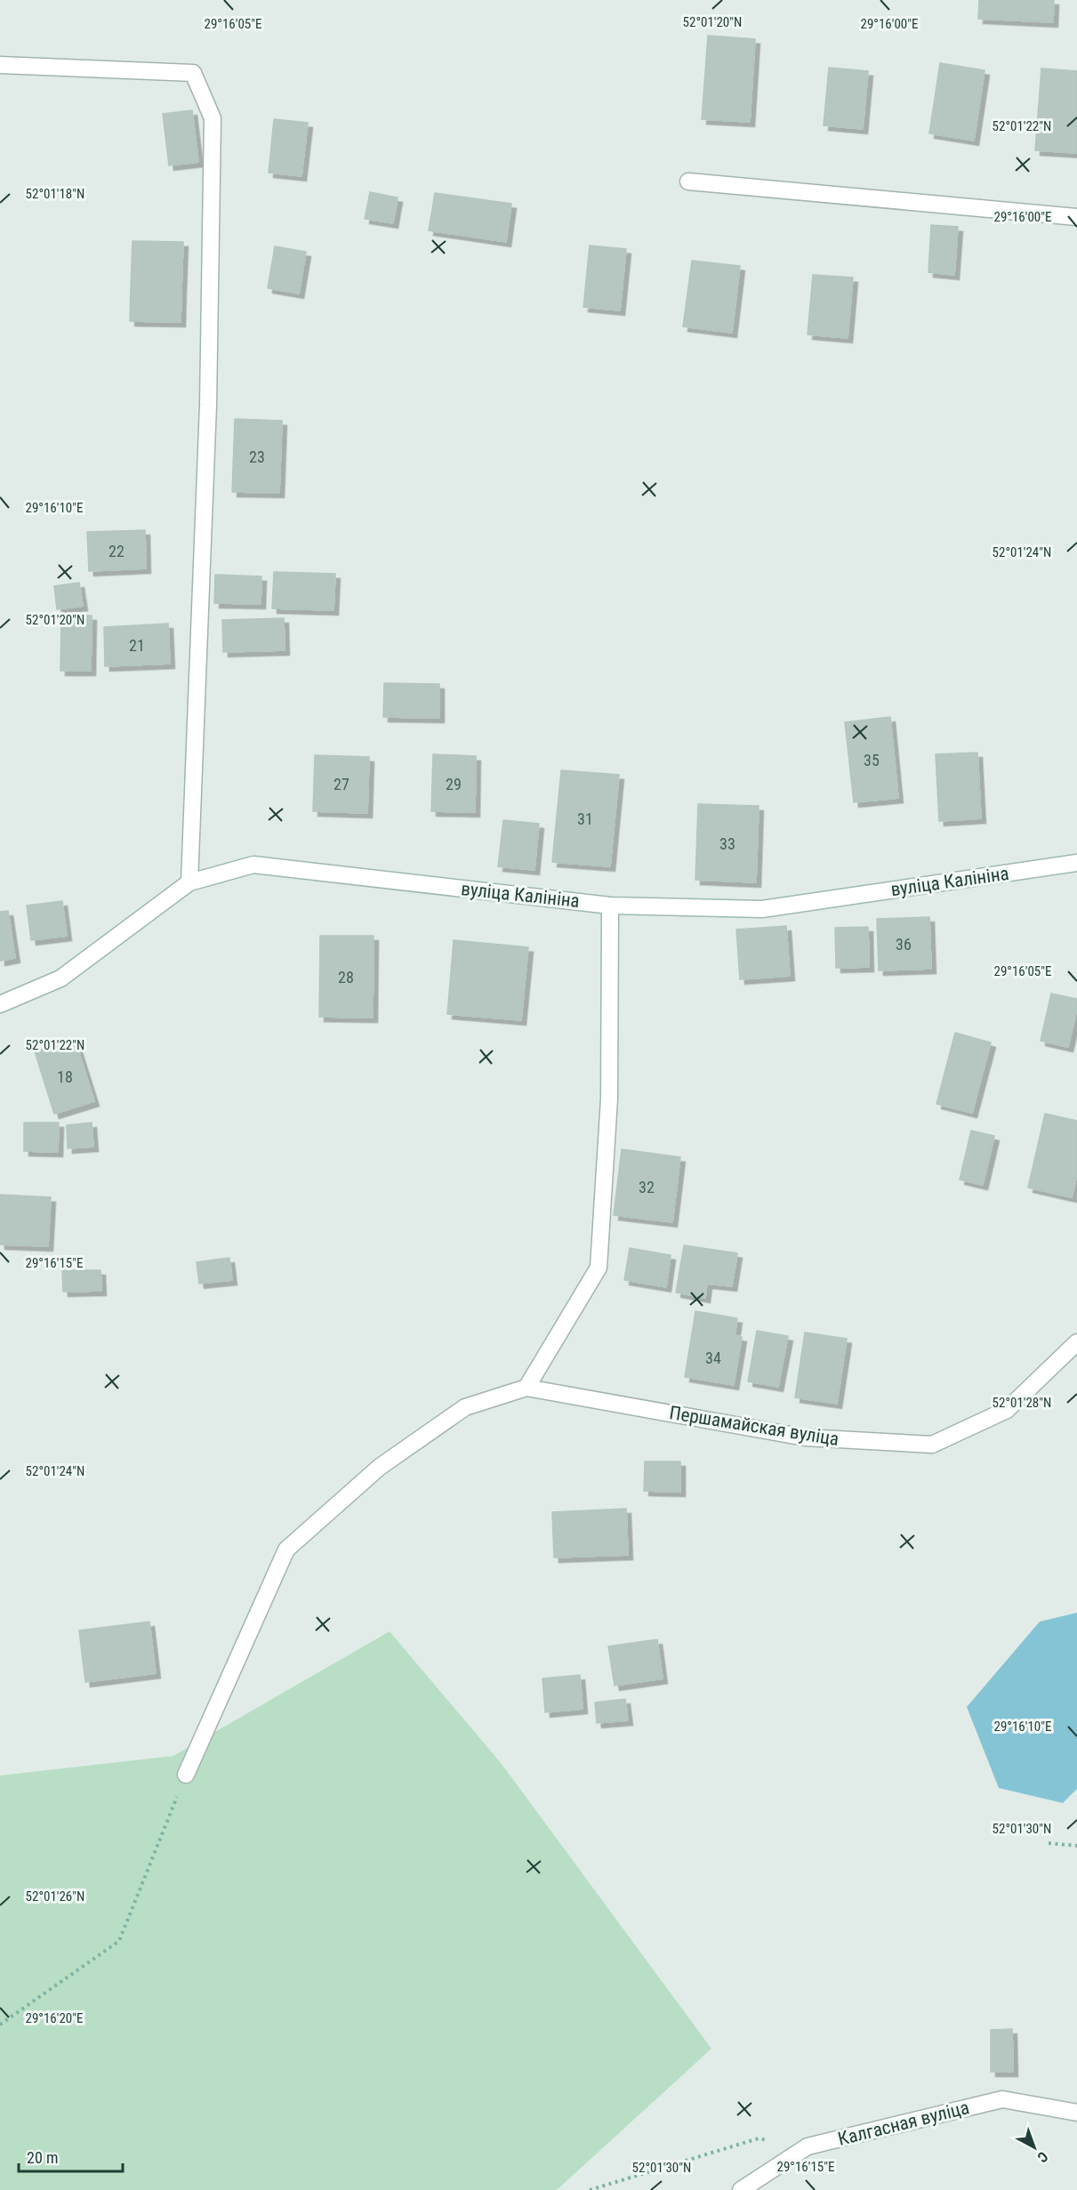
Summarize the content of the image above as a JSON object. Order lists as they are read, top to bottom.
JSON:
{
  "streets": {
    "street": ["вуліца Калініна", "Першамайская вуліца", "Калгасная вуліца"]
  },
  "house_numbers": [
    "23",
    "22",
    "21",
    "35",
    "27",
    "29",
    "31",
    "33",
    "36",
    "28",
    "18",
    "32",
    "34"
  ],
  "scale_bar": "20 m",
  "north": "bottom right",
  "coordinates": [
    "52°01'20\"N",
    "29°16'05\"E",
    "29°16'00\"E",
    "52°01'22\"N",
    "52°01'18\"N",
    "29°16'10\"E",
    "52°01'24\"N",
    "29°16'15\"E",
    "52°01'28\"N",
    "52°01'30\"N",
    "52°01'26\"N",
    "29°16'20\"E"
  ]
}
